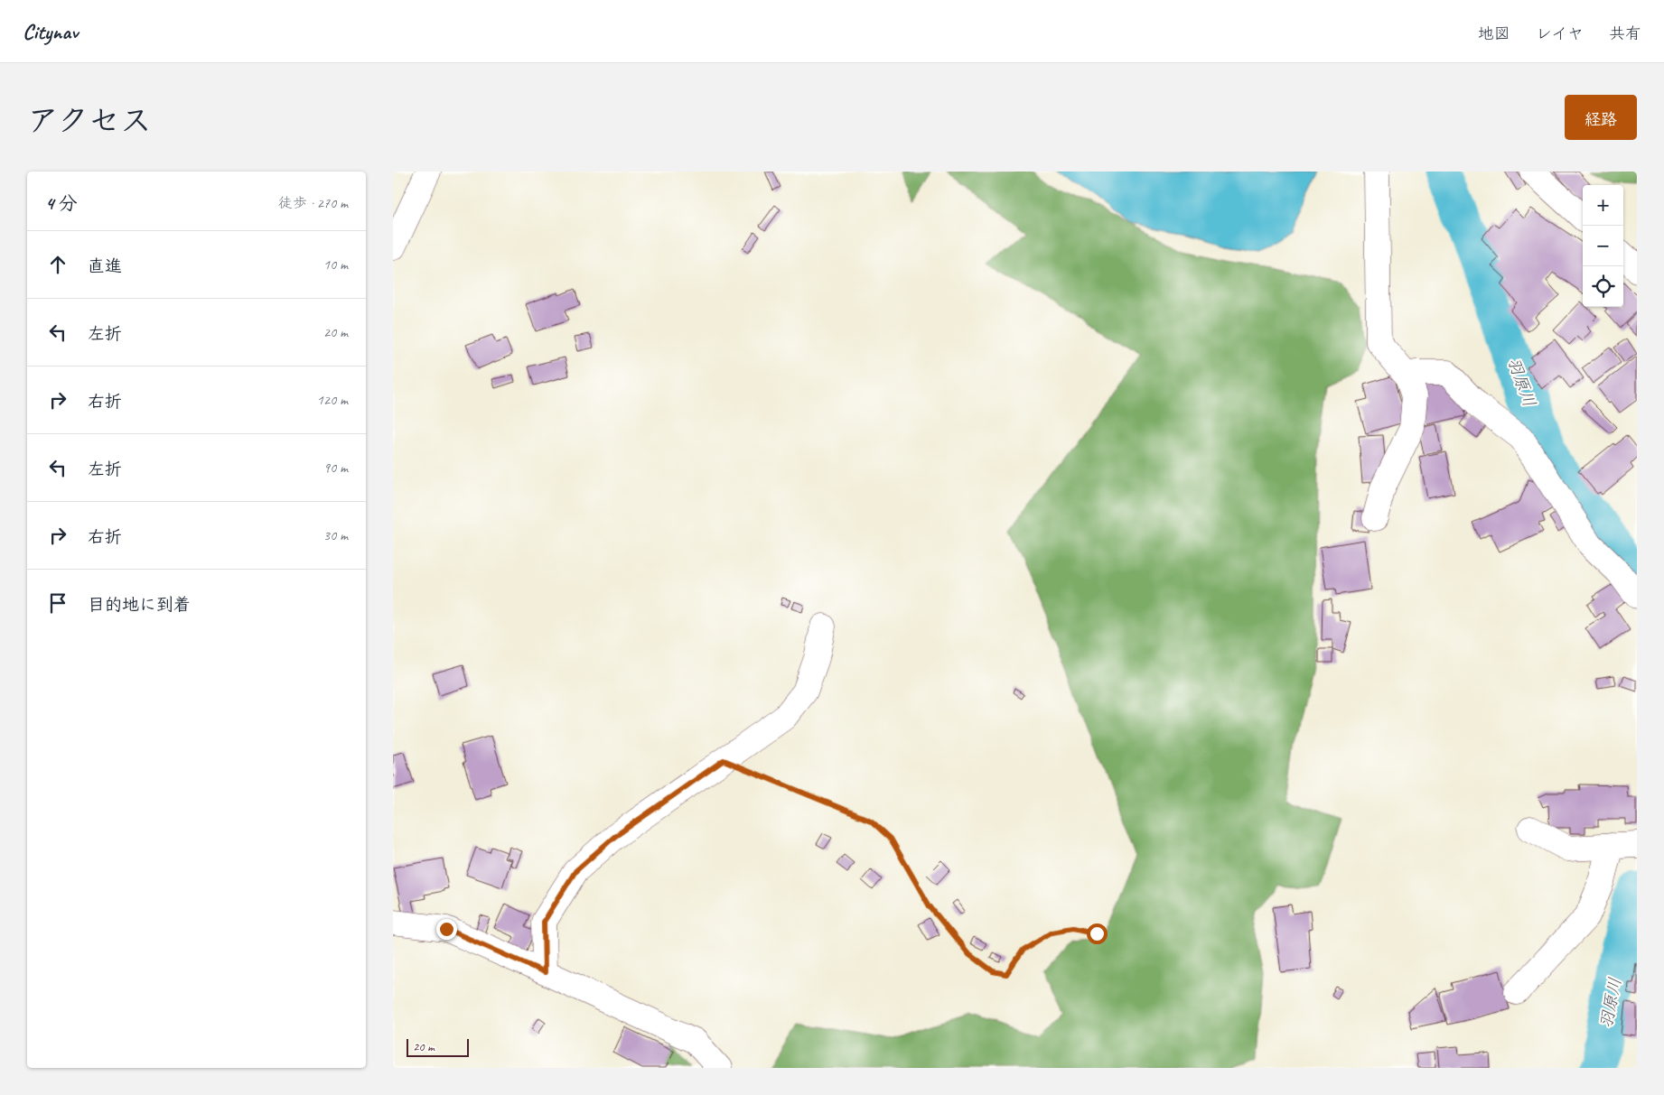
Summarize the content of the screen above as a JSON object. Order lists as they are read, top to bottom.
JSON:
{
  "water": ["羽原川"],
  "scale_bar": "20 m",
  "page": {
    "header": "Citynav",
    "nav": ["地図", "レイヤ", "共有"],
    "title": "アクセス",
    "buttons": "経路",
    "heading": ["4 分", "徒歩 · 270 m"],
    "map_buttons": ["+", "−"],
    "list": [
      ["直進", "10 m"],
      ["左折", "20 m"],
      ["右折", "120 m"],
      ["左折", "90 m"],
      ["右折", "30 m"],
      "目的地に到着"
    ],
    "scale": "20 m"
  }
}
